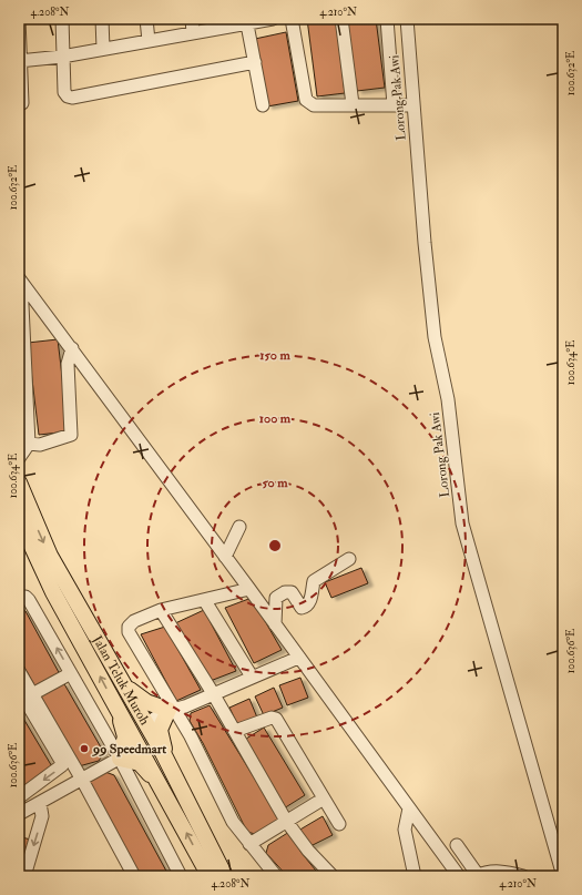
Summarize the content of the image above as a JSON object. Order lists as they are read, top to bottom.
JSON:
{
  "streets": {
    "main road": ["Jalan Teluk Muroh"],
    "street": ["Lorong Pak Awi"]
  },
  "places": ["99 Speedmart"],
  "coordinates": [
    "4.208°N",
    "4.210°N",
    "100.632°E",
    "100.634°E",
    "100.636°E"
  ],
  "rings": ["150 m", "100 m", "50 m"]
}
